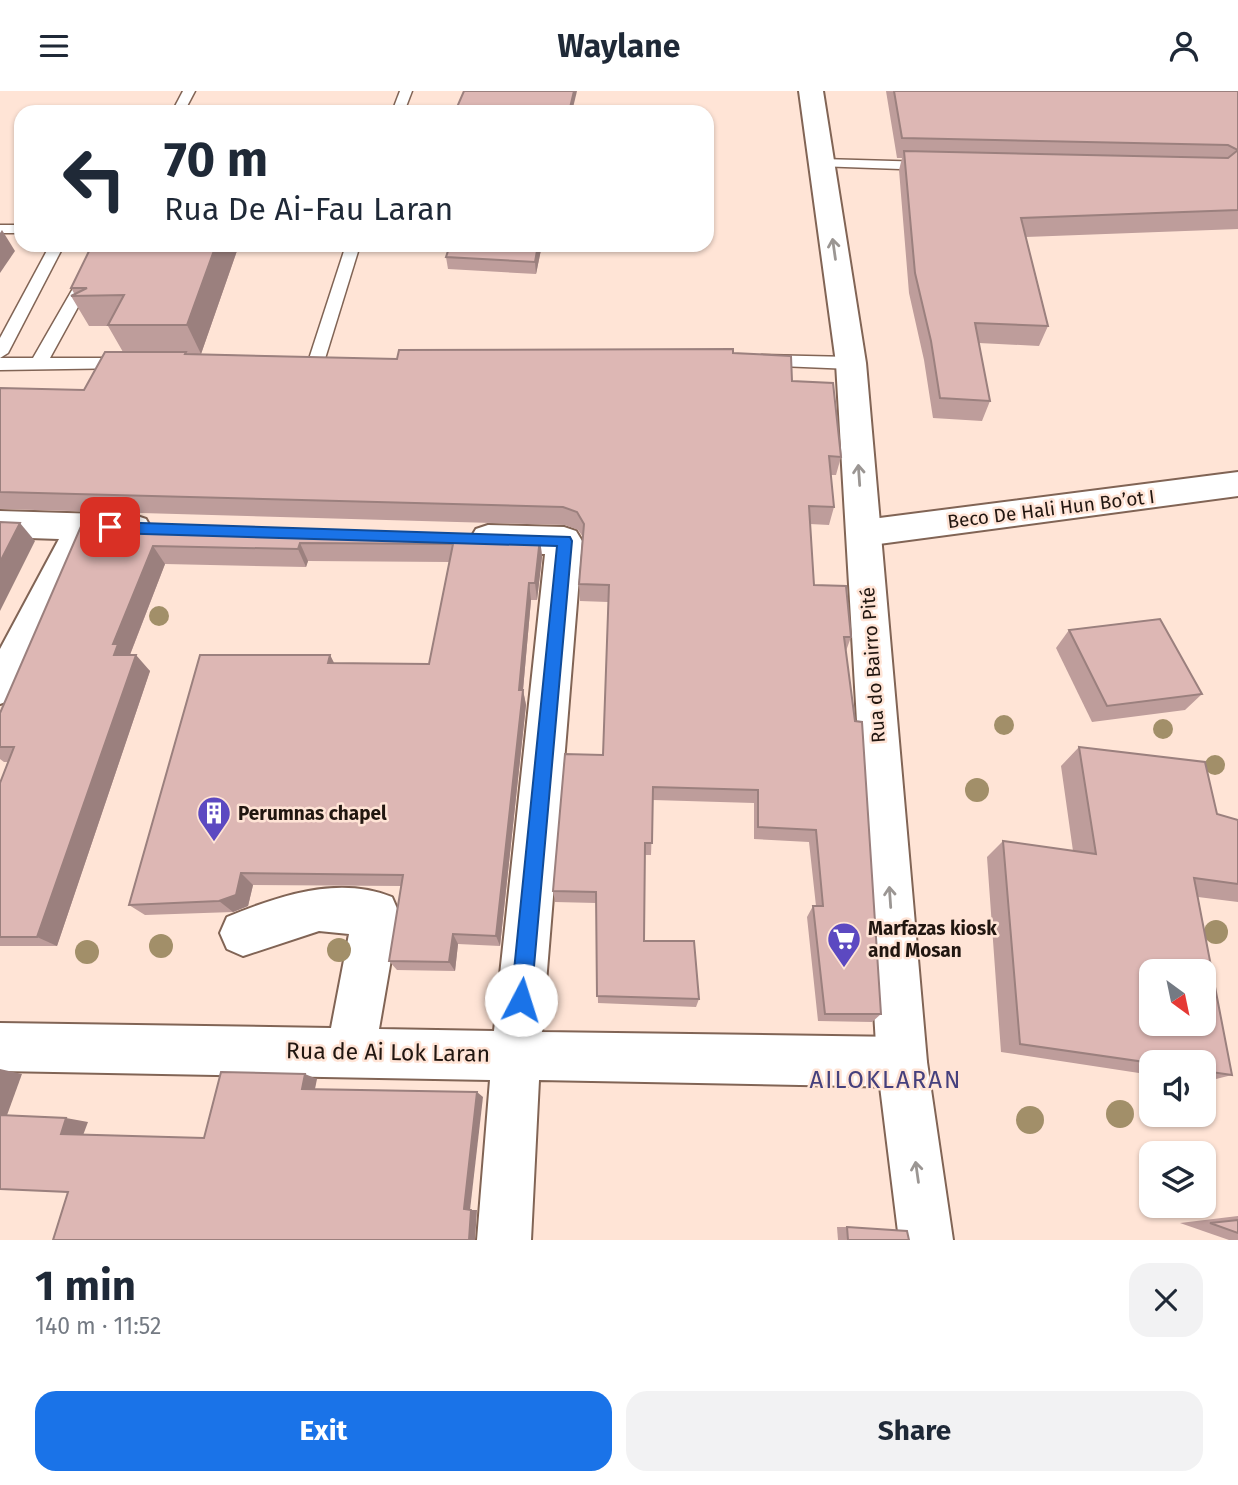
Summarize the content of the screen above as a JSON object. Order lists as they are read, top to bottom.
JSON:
{
  "streets": {
    "street": ["Beco De Hali Hun Bo’ot I", "Rua do Bairro Pité", "Rua de Ai Lok Laran"]
  },
  "crossings": [
    ["Beco De Hali Hun Bo’ot I", "Rua do Bairro Pité"],
    ["Rua do Bairro Pité", "Rua de Ai Lok Laran"]
  ],
  "one_way": ["Rua do Bairro Pité"],
  "districts": ["AILOKLARAN"],
  "places": {
    "building": ["Perumnas chapel"],
    "supermarket": ["Marfazas kiosk and Mosan"]
  },
  "north": "bottom right",
  "page": {
    "header": "Waylane",
    "turn": ["70 m", "Rua De Ai-Fau Laran"],
    "heading": ["1 min", "140 m · 11:52"],
    "buttons": ["Exit", "Share"]
  }
}
